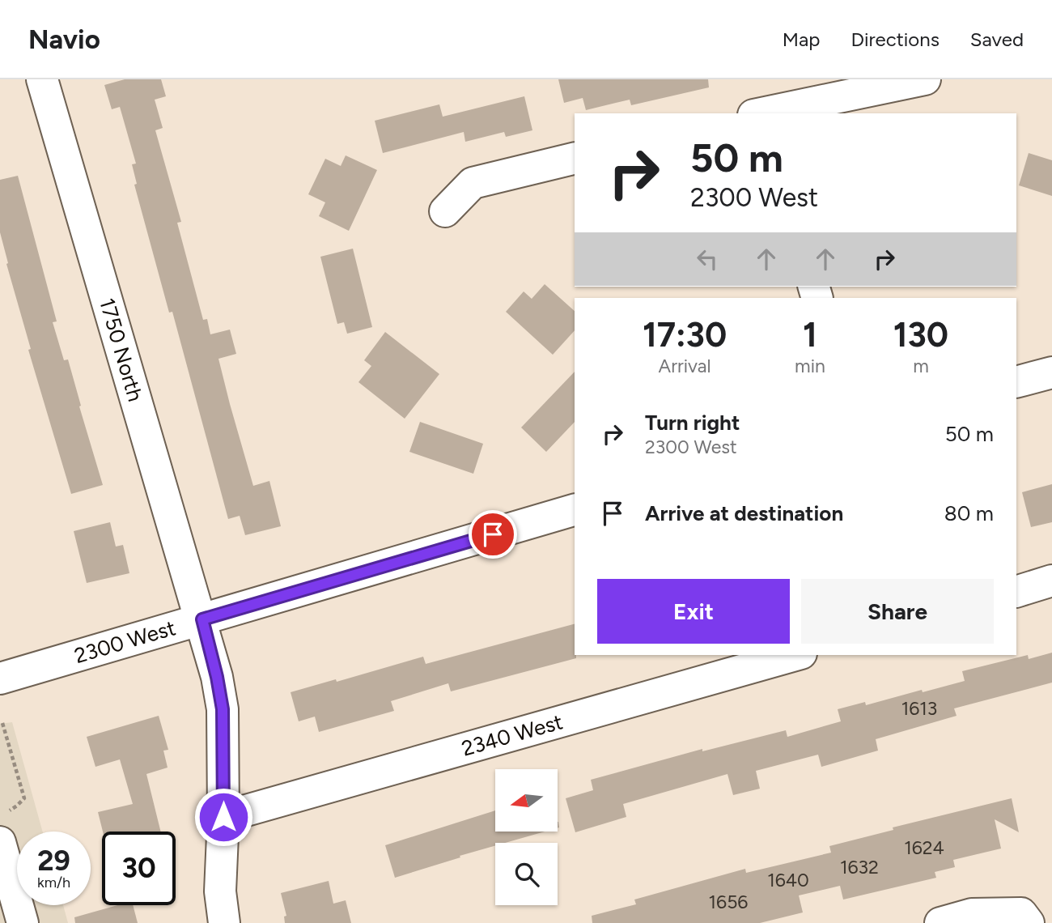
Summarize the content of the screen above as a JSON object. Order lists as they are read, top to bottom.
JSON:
{
  "streets": {
    "street": ["1750 North", "2300 West", "2340 West"]
  },
  "crossings": [
    ["1750 North", "2300 West"],
    ["1750 North", "2340 West"]
  ],
  "house_numbers": [
    "1613",
    "1624",
    "1632",
    "1640",
    "1656"
  ],
  "north": "left",
  "page": {
    "header": "Navio",
    "nav": ["Map", "Directions", "Saved"],
    "turn": ["50 m", "2300 West"],
    "eta": [
      "17:30",
      "Arrival",
      "1",
      "min",
      "130",
      "m"
    ],
    "list": [
      {
        "name": "Turn right",
        "note": "2300 West",
        "value": "50 m"
      },
      {
        "name": "Arrive at destination",
        "value": "80 m"
      }
    ],
    "buttons": ["Exit", "Share"],
    "speed": "29 km/h",
    "limit": "30"
  }
}
